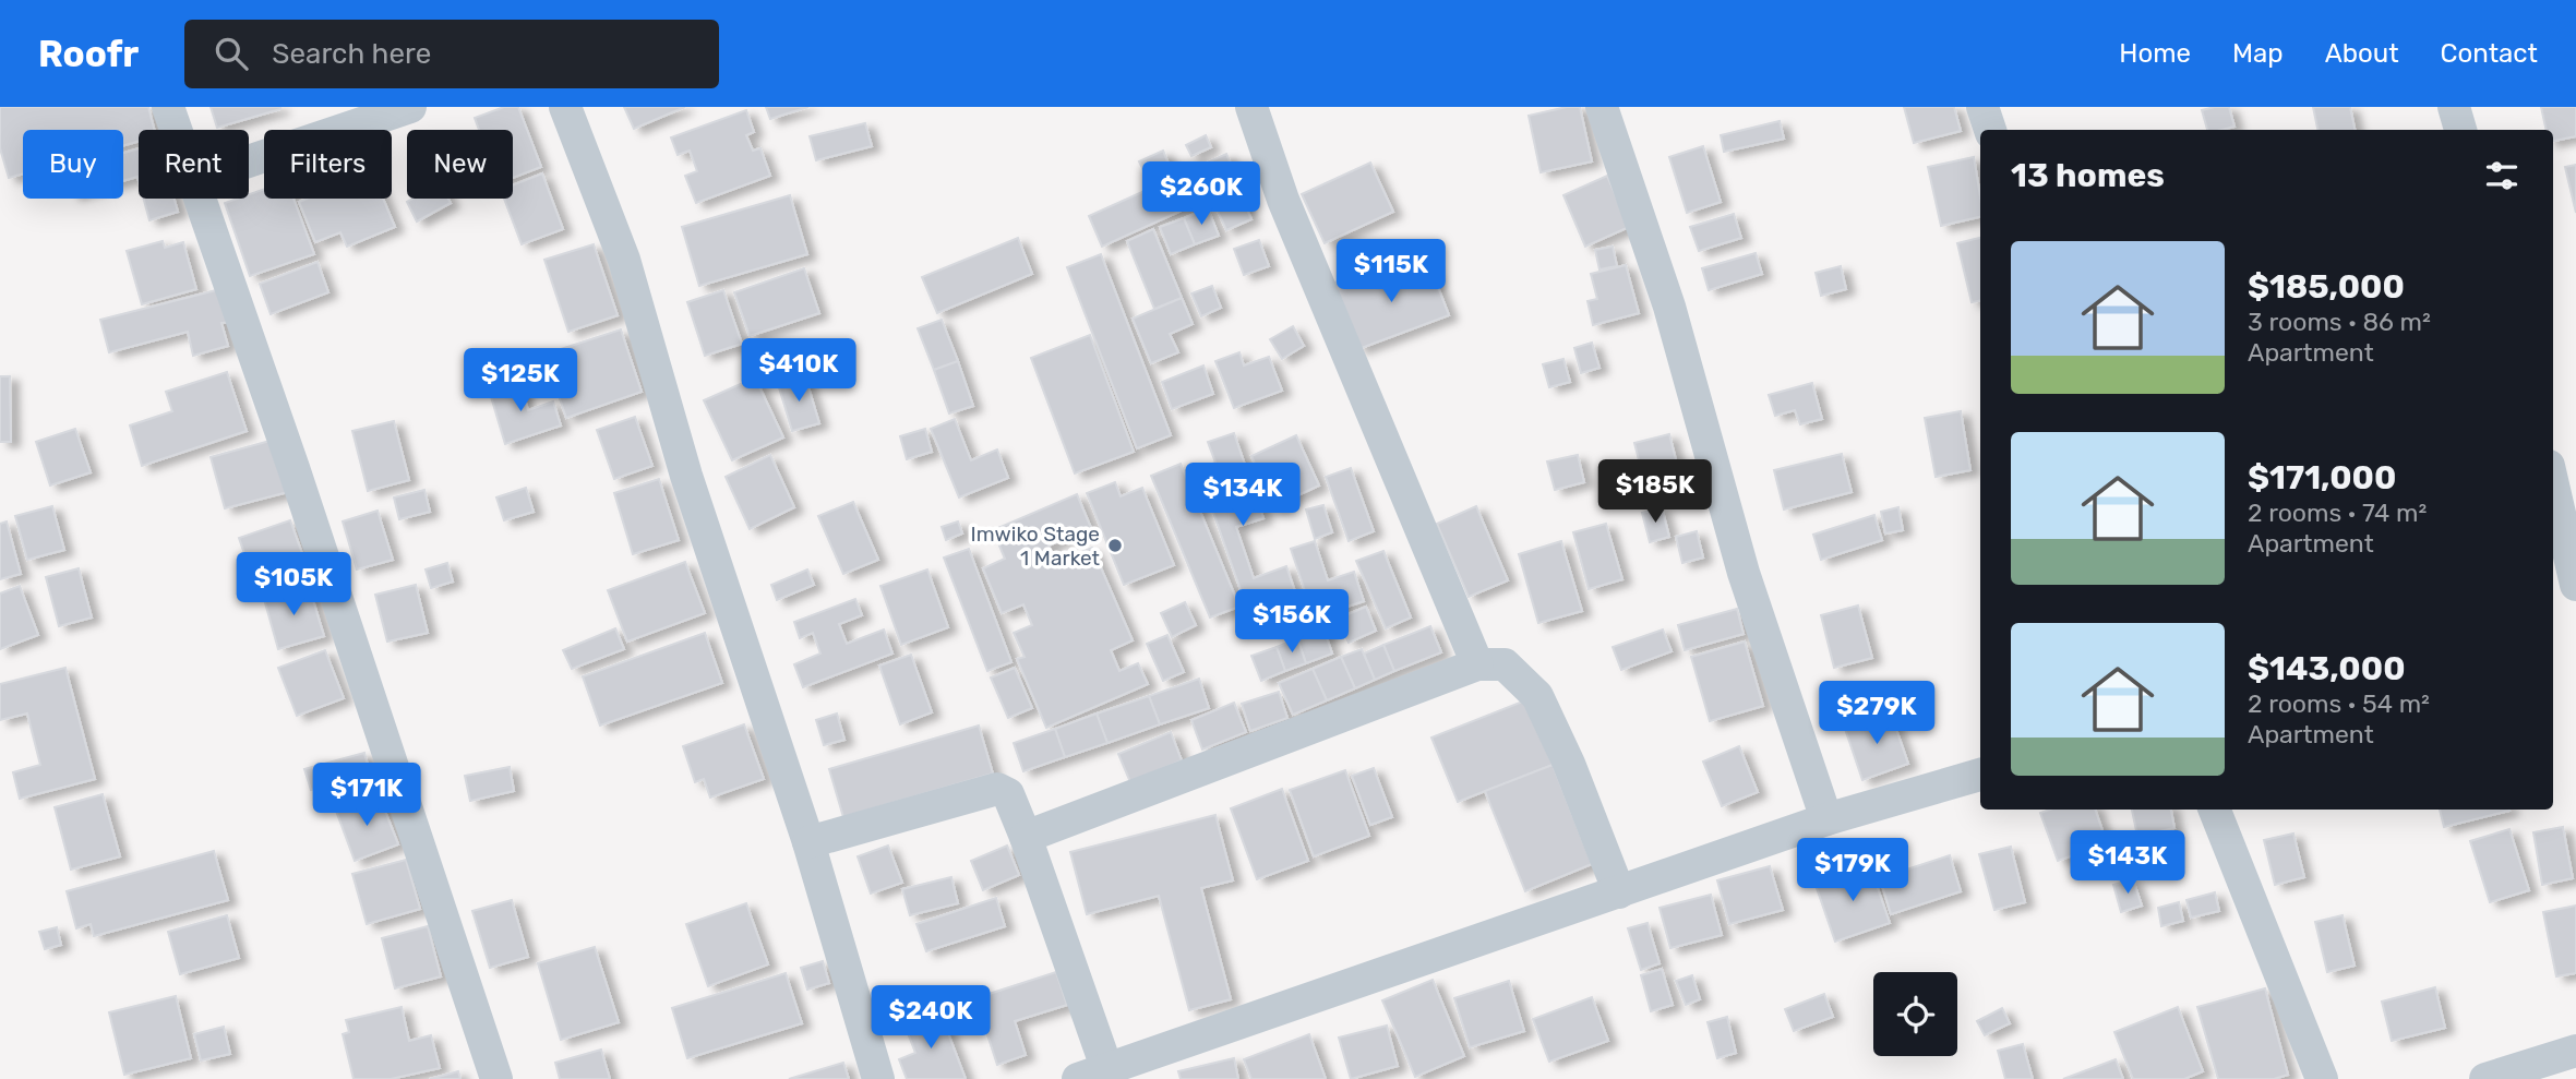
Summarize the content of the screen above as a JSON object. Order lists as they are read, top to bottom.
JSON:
{
  "places": ["Imwiko Stage 1 Market"],
  "page": {
    "header": "Roofr",
    "search": "Search here",
    "nav": [
      "Home",
      "Map",
      "About",
      "Contact"
    ],
    "chip": [
      "Buy",
      "Rent",
      "Filters",
      "New"
    ],
    "heading": "13 homes",
    "price": [
      "$260K",
      "$115K",
      "$410K",
      "$125K",
      "$185K",
      "$134K",
      "$105K",
      "$156K",
      "$279K",
      "$171K",
      "$143K",
      "$179K",
      "$240K"
    ],
    "list": [
      {
        "name": "$185,000",
        "note": "3 rooms · 86 m² · Apartment"
      },
      {
        "name": "$171,000",
        "note": "2 rooms · 74 m² · Apartment"
      },
      {
        "name": "$143,000",
        "note": "2 rooms · 54 m² · Apartment"
      }
    ]
  }
}
